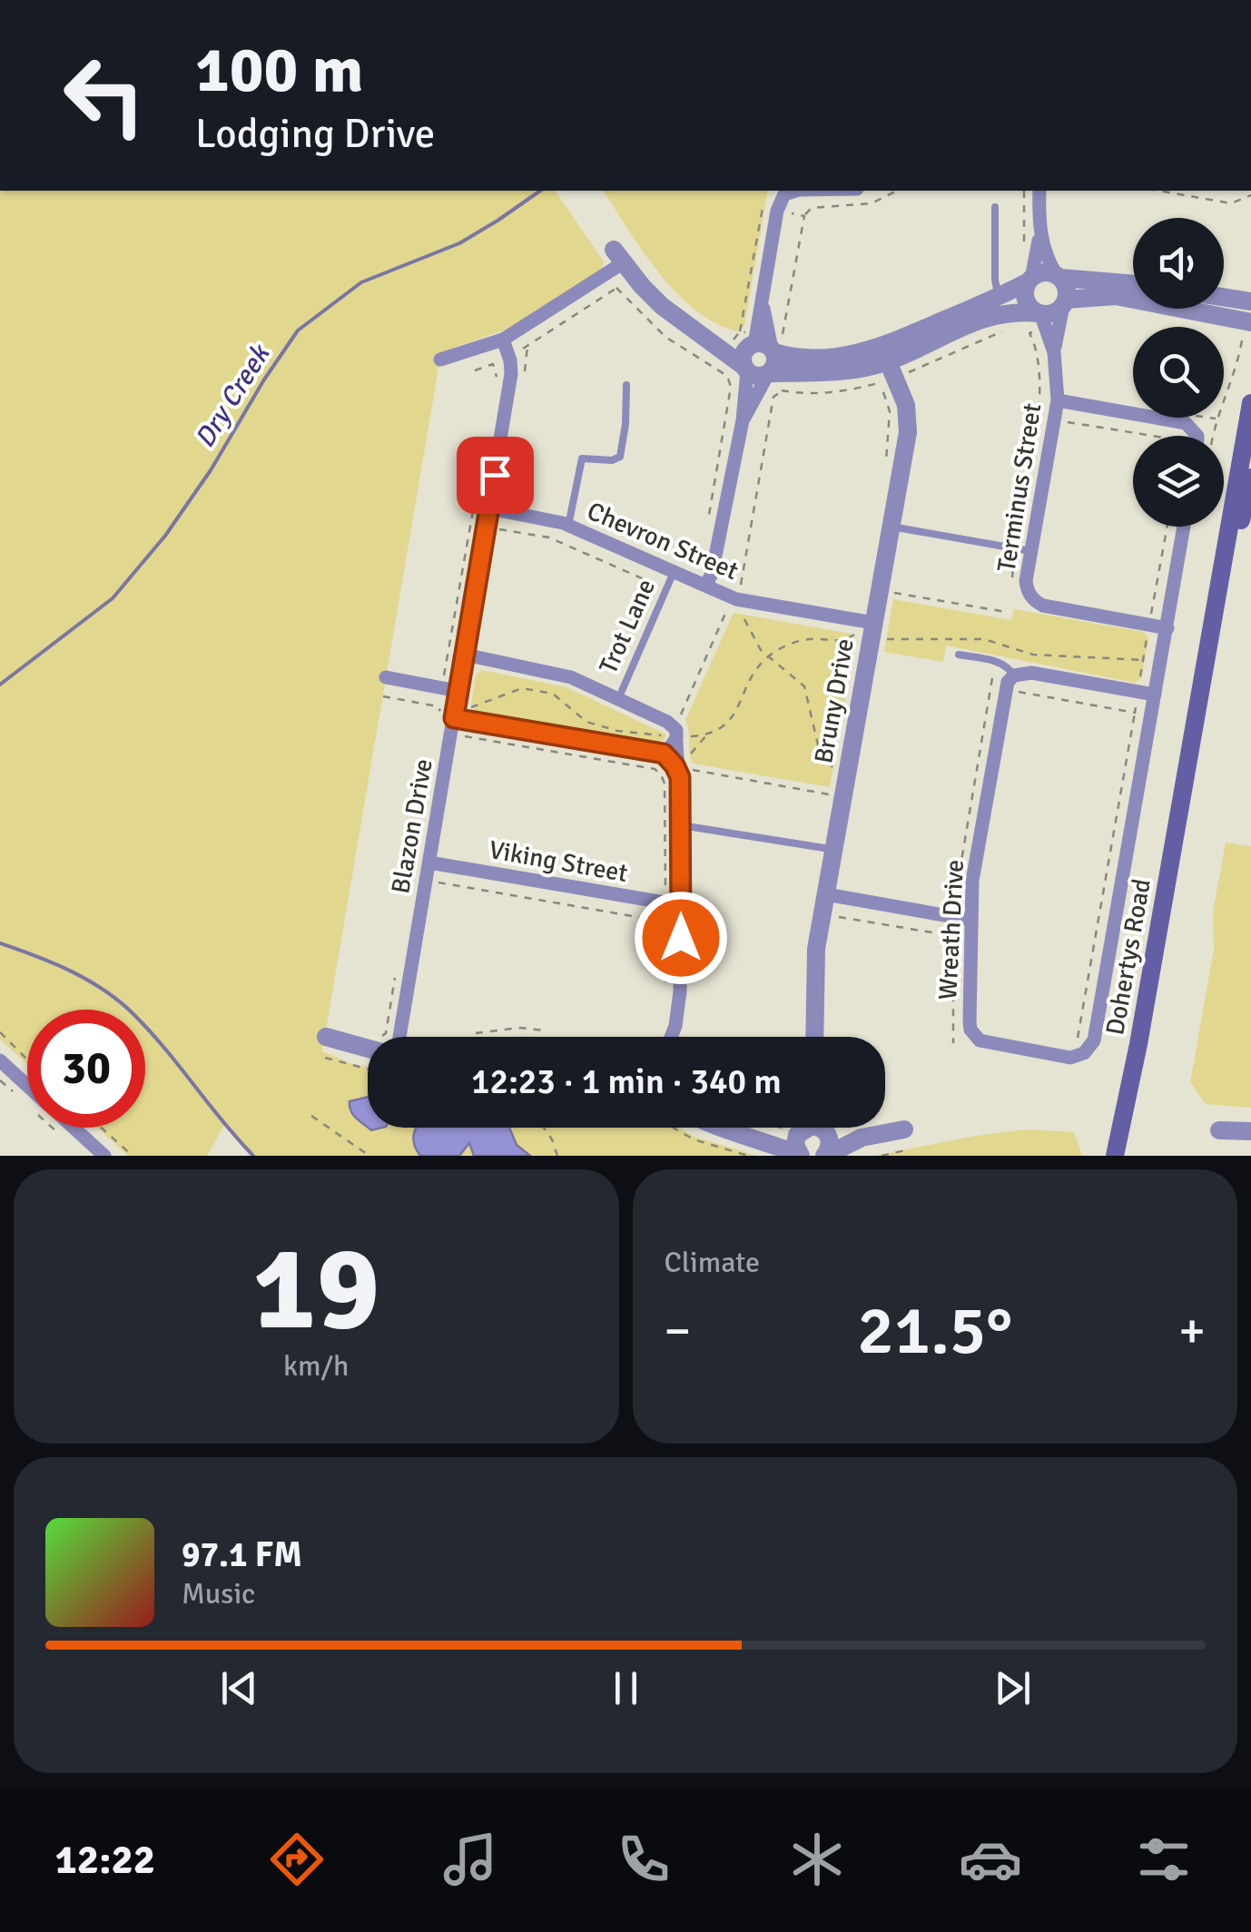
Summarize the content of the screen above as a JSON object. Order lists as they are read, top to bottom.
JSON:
{
  "streets": {
    "main road": ["Dohertys Road"],
    "street": [
      "Terminus Street",
      "Chevron Street",
      "Bruny Drive",
      "Blazon Drive",
      "Viking Street",
      "Wreath Drive"
    ],
    "lane": ["Trot Lane"]
  },
  "crossings": [
    ["Terminus Street", "Wreath Drive"],
    ["Chevron Street", "Trot Lane"],
    ["Chevron Street", "Bruny Drive"],
    ["Chevron Street", "Blazon Drive"],
    ["Blazon Drive", "Viking Street"]
  ],
  "water": ["Dry Creek"],
  "page": {
    "turn": ["100 m", "Lodging Drive"],
    "limit": "30",
    "trip": "12:23 · 1 min · 340 m",
    "tile": [
      ["19", "km/h"],
      "Climate"
    ],
    "heat": ["−", "21.5°", "+"],
    "song": ["97.1 FM", "Music"],
    "tabs": "12:22"
  }
}
